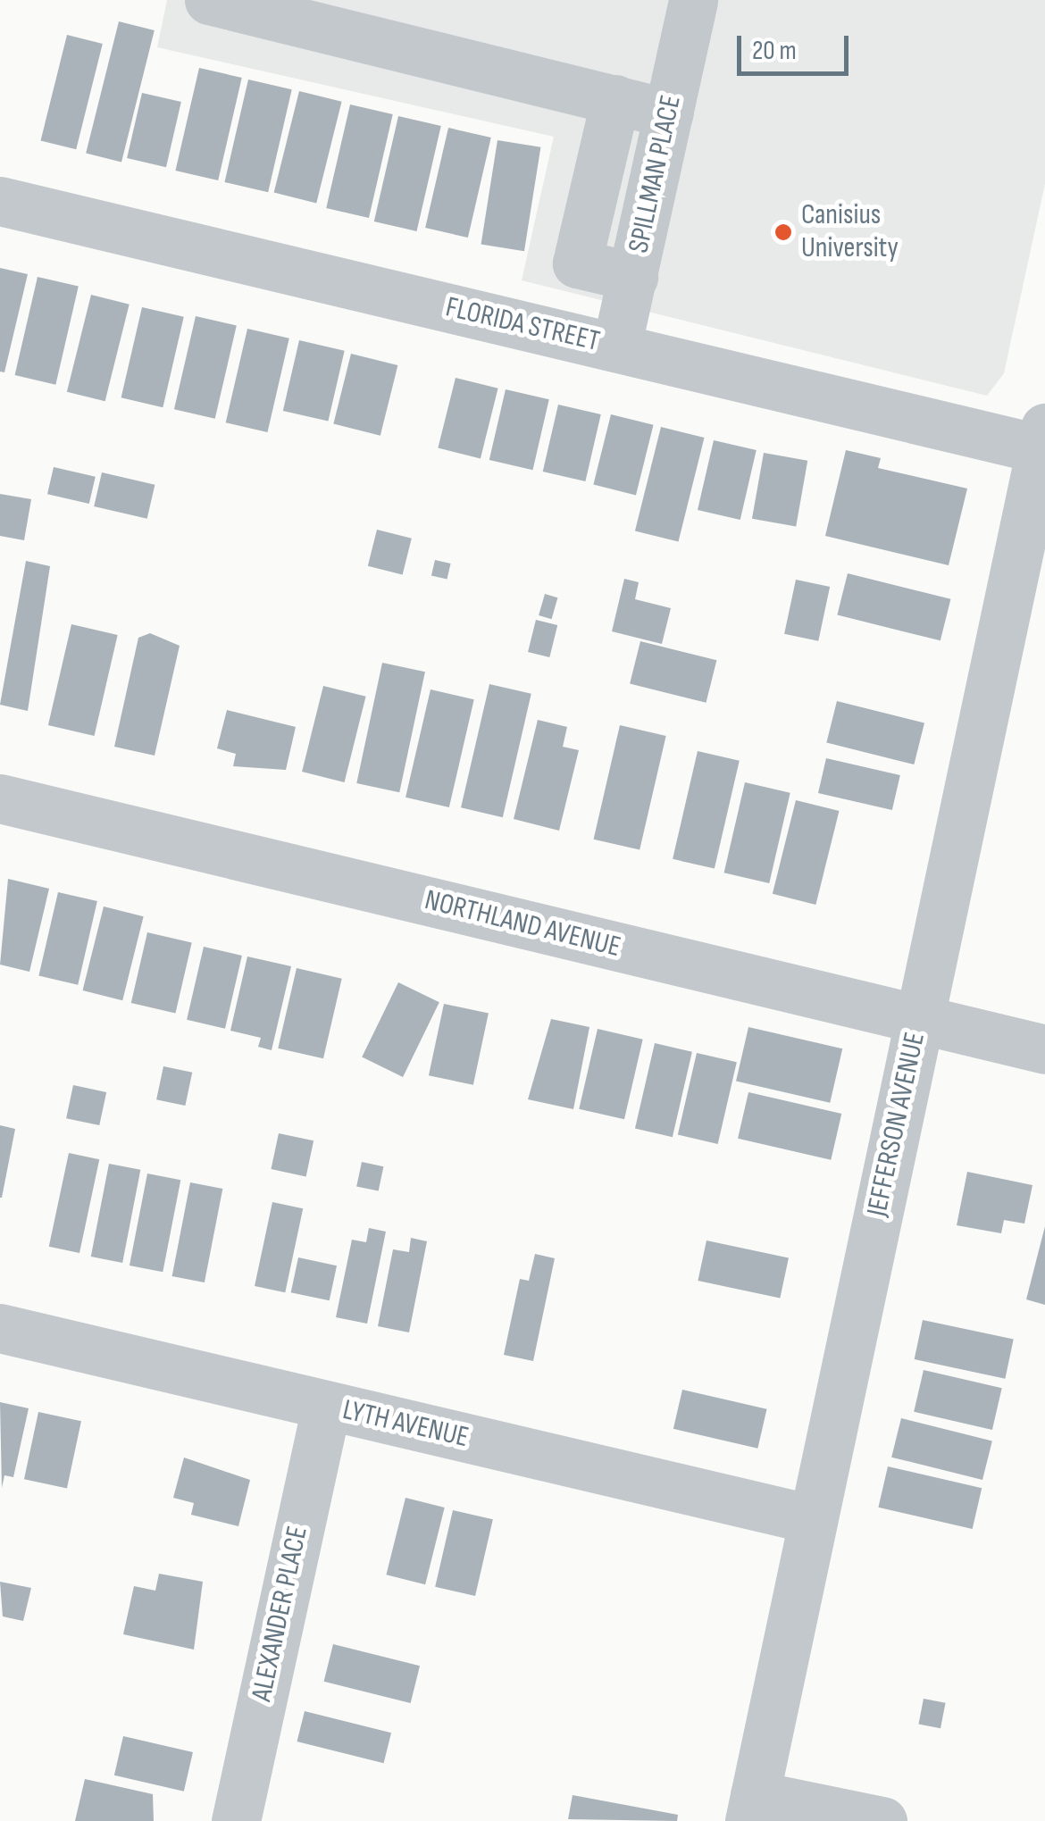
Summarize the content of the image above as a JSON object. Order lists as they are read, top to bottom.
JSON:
{
  "streets": {
    "street": [
      "SPILLMAN PLACE",
      "FLORIDA STREET",
      "NORTHLAND AVENUE",
      "JEFFERSON AVENUE",
      "LYTH AVENUE",
      "ALEXANDER PLACE"
    ]
  },
  "crossings": [
    ["SPILLMAN PLACE", "FLORIDA STREET"],
    ["FLORIDA STREET", "JEFFERSON AVENUE"],
    ["NORTHLAND AVENUE", "JEFFERSON AVENUE"],
    ["JEFFERSON AVENUE", "LYTH AVENUE"],
    ["LYTH AVENUE", "ALEXANDER PLACE"]
  ],
  "places": ["Canisius University"],
  "scale_bar": "20 m"
}
